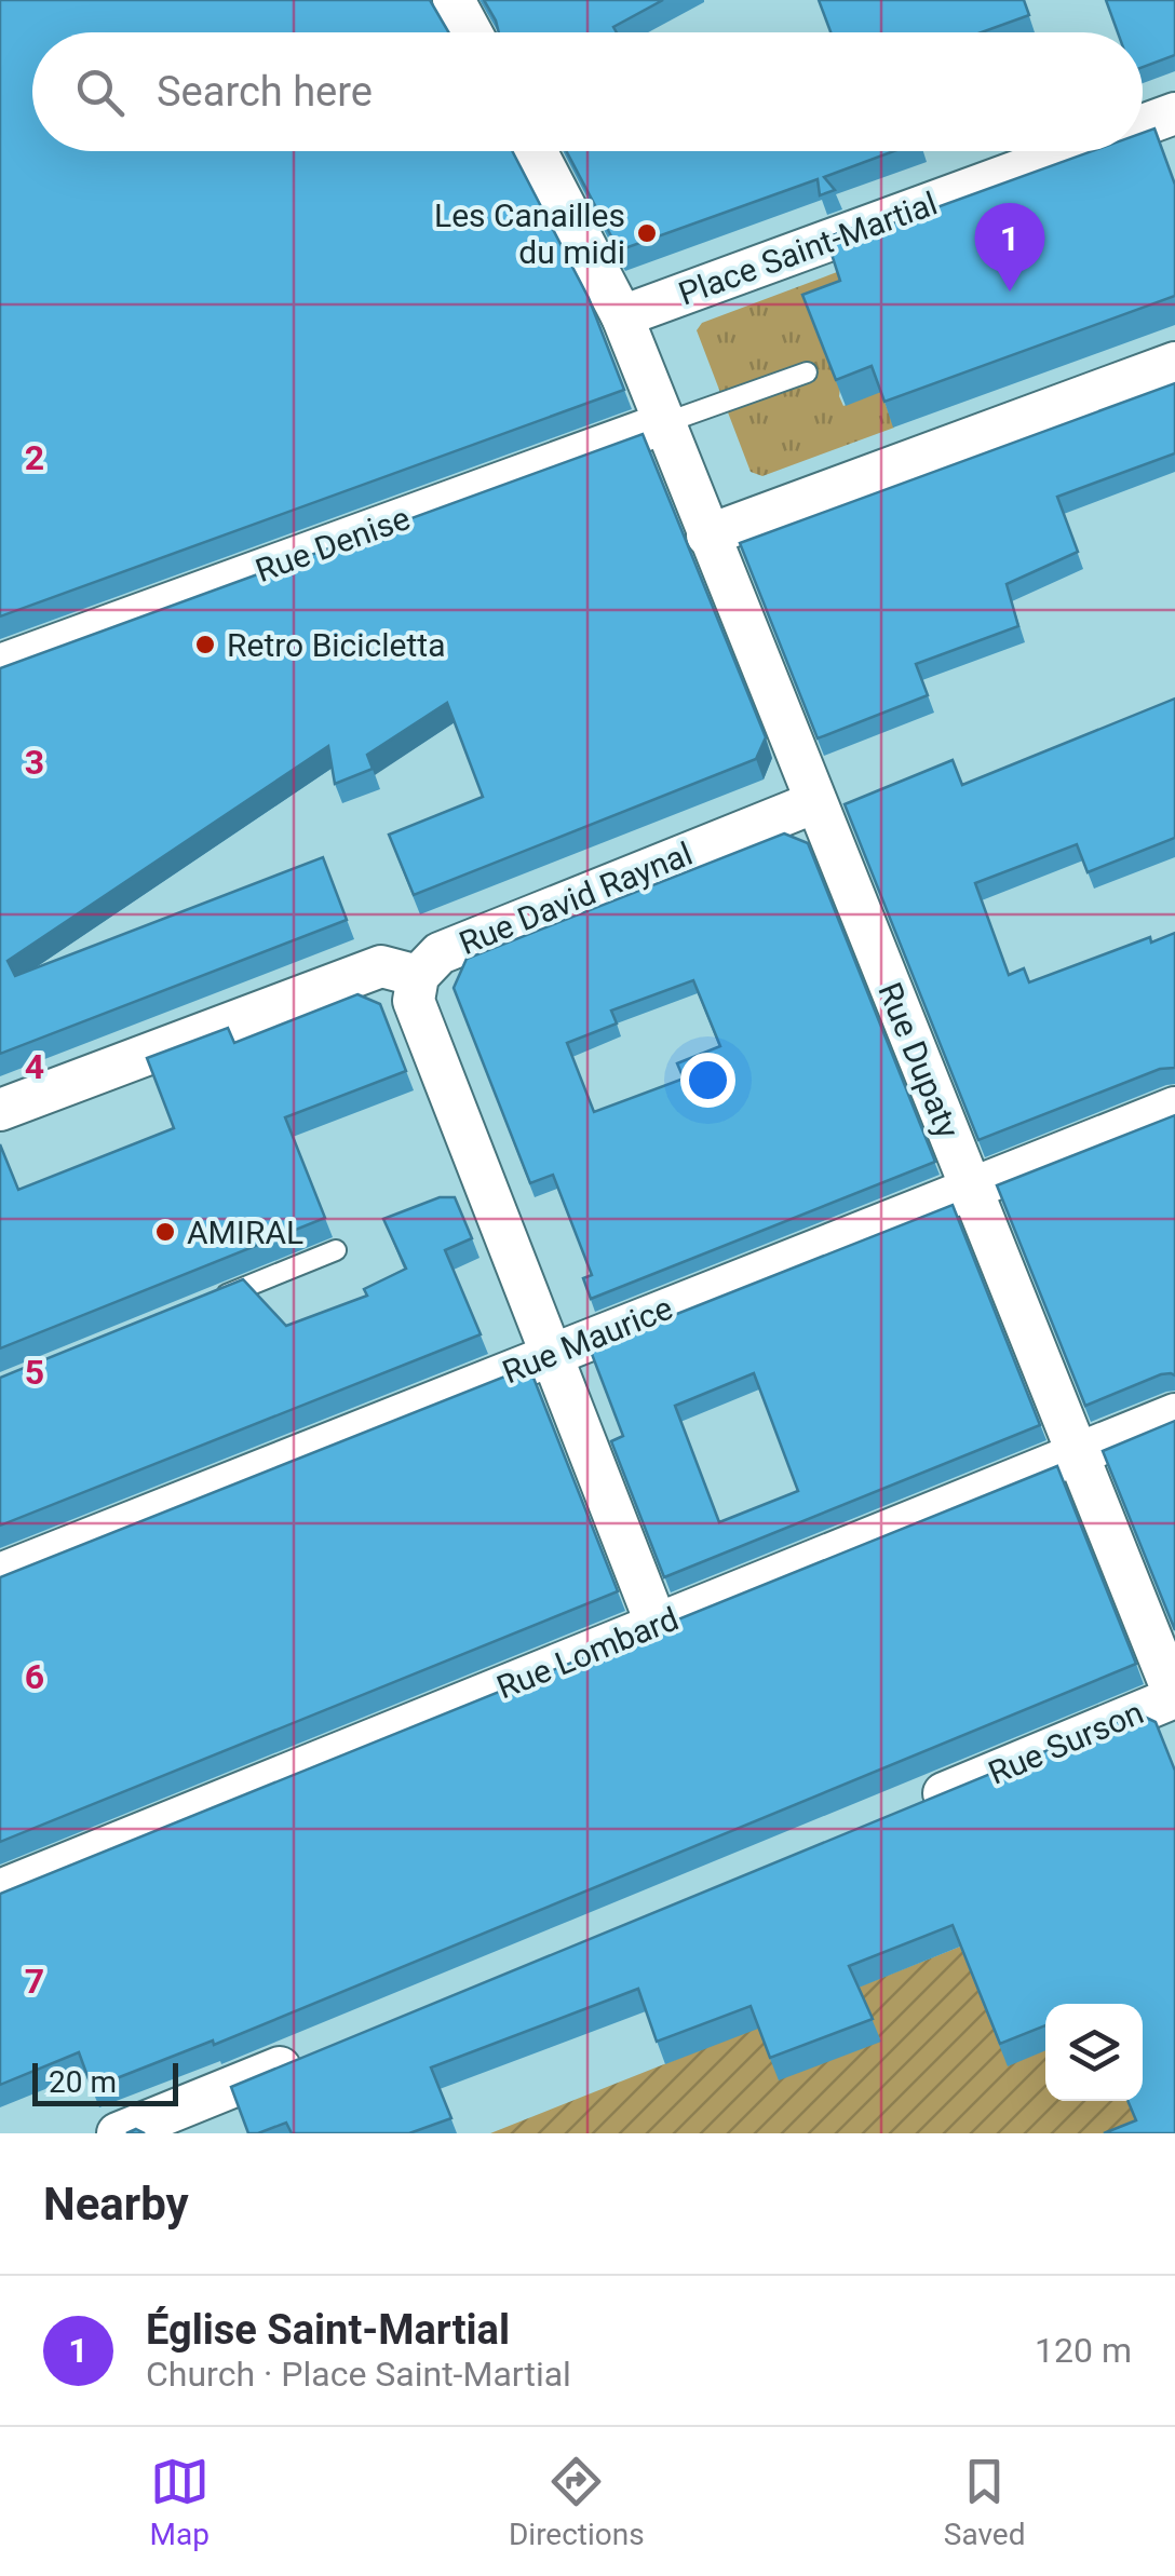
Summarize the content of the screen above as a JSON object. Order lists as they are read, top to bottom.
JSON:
{
  "streets": {
    "street": [
      "Place Saint-Martial",
      "Rue Denise",
      "Rue David Raynal",
      "Rue Dupaty",
      "Rue Maurice",
      "Rue Lombard",
      "Rue Surson"
    ]
  },
  "crossings": [
    ["Place Saint-Martial", "Rue Dupaty"],
    ["Rue Denise", "Rue Dupaty"],
    ["Rue David Raynal", "Rue Dupaty"],
    ["Rue Dupaty", "Rue Maurice"],
    ["Rue Dupaty", "Rue Lombard"],
    ["Rue Dupaty", "Rue Surson"]
  ],
  "places": ["Les Canailles du midi", "Retro Bicicletta", "AMIRAL"],
  "scale_bar": "20 m",
  "page": {
    "search": "Search here",
    "pins": "1",
    "scale": "20 m",
    "heading": "Nearby",
    "list": [
      {
        "mark": "1",
        "name": "Église Saint-Martial",
        "note": "Church · Place Saint-Martial",
        "value": "120 m"
      }
    ],
    "nav": ["Map", "Directions", "Saved"]
  },
  "grid": {
    "rows": [
      "2",
      "3",
      "4",
      "5",
      "6",
      "7"
    ]
  }
}
